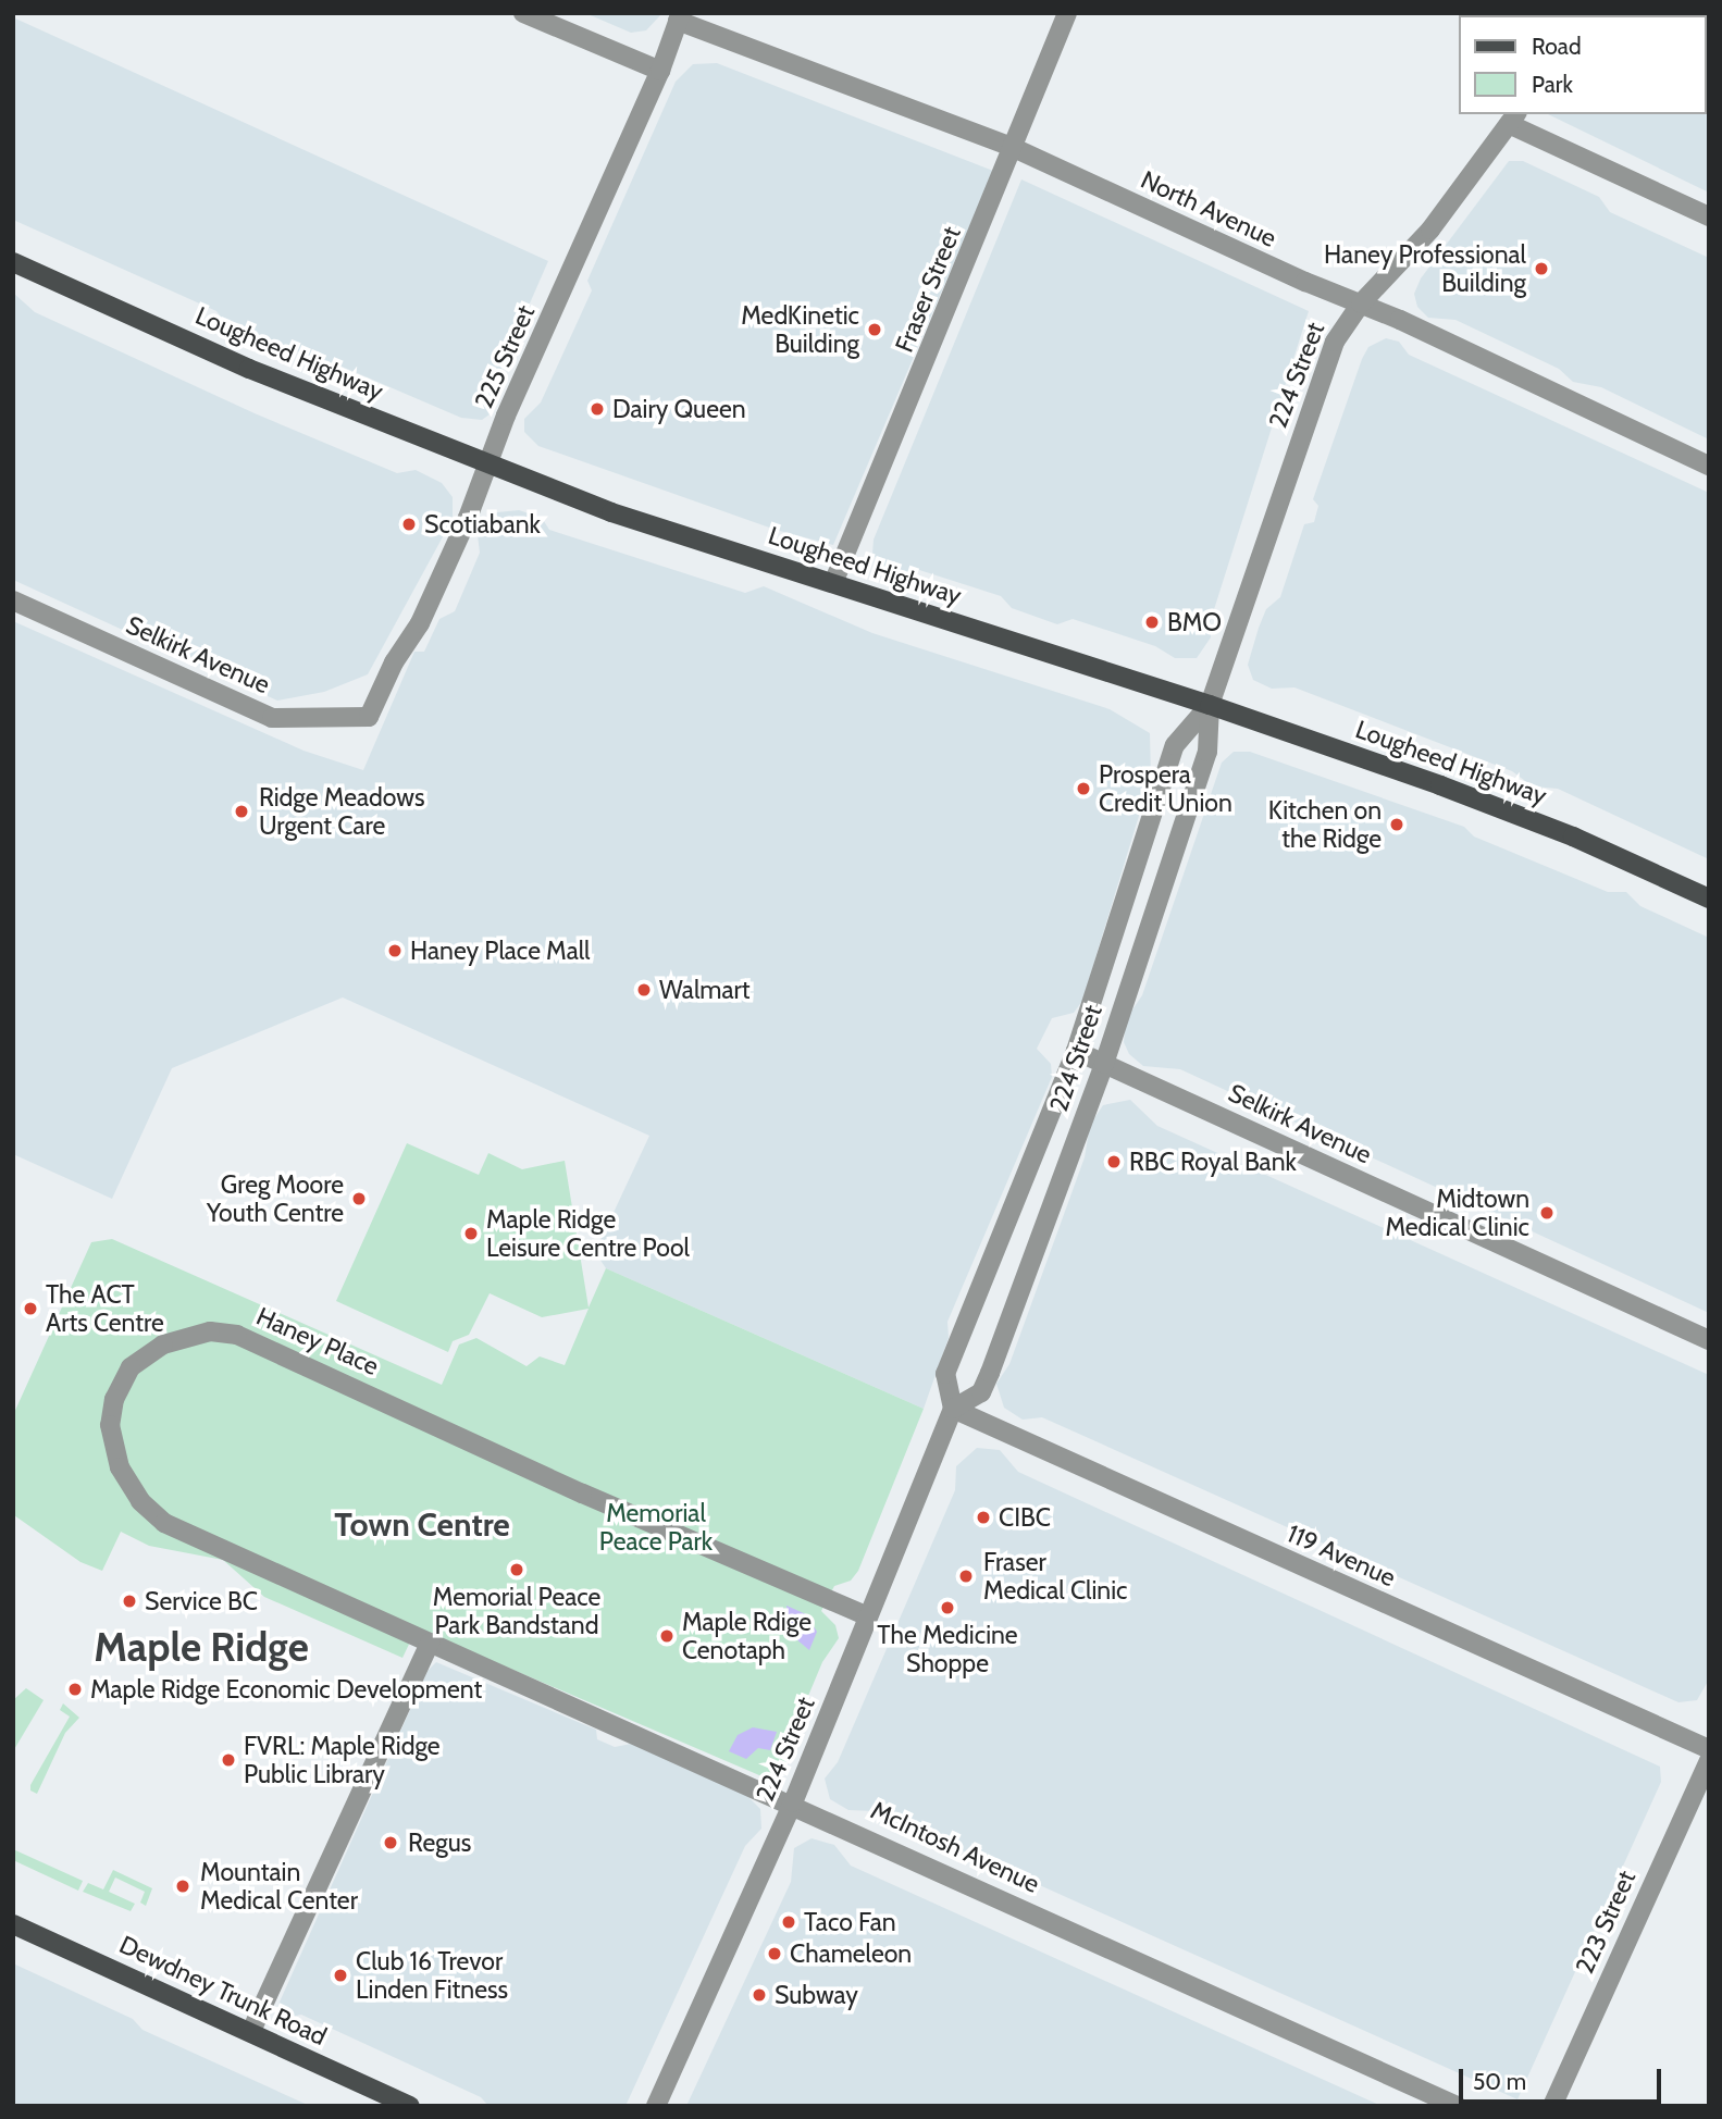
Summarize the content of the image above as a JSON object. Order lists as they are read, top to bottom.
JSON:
{
  "streets": {
    "main road": ["Lougheed Highway", "Dewdney Trunk Road"],
    "street": [
      "North Avenue",
      "Fraser Street",
      "225 Street",
      "224 Street",
      "Selkirk Avenue",
      "Haney Place",
      "119 Avenue",
      "McIntosh Avenue",
      "223 Street"
    ]
  },
  "crossings": [
    ["North Avenue", "Fraser Street"],
    ["North Avenue", "225 Street"],
    ["North Avenue", "224 Street"],
    ["Fraser Street", "Lougheed Highway"],
    ["Lougheed Highway", "225 Street"],
    ["Lougheed Highway", "224 Street"],
    ["225 Street", "Selkirk Avenue"],
    ["224 Street", "Selkirk Avenue"],
    ["224 Street", "Haney Place"],
    ["224 Street", "119 Avenue"],
    ["224 Street", "McIntosh Avenue"],
    ["Haney Place", "McIntosh Avenue"]
  ],
  "districts": ["Town Centre", "Maple Ridge"],
  "parks": ["Memorial Peace Park"],
  "places": [
    "Haney Professional Building",
    "MedKinetic Building",
    "Dairy Queen",
    "Scotiabank",
    "BMO",
    "Prospera Credit Union",
    "Ridge Meadows Urgent Care",
    "Kitchen on the Ridge",
    "Haney Place Mall",
    "Walmart",
    "RBC Royal Bank",
    "Greg Moore Youth Centre",
    "Midtown Medical Clinic",
    "Maple Ridge Leisure Centre Pool",
    "The ACT Arts Centre",
    "CIBC",
    "Memorial Peace Park Bandstand",
    "Fraser Medical Clinic",
    "Service BC",
    "The Medicine Shoppe",
    "Maple Rdige Cenotaph",
    "Maple Ridge Economic Development",
    "FVRL: Maple Ridge Public Library",
    "Regus",
    "Mountain Medical Center",
    "Taco Fan",
    "Chameleon",
    "Club 16 Trevor Linden Fitness",
    "Subway"
  ],
  "legend": ["Road", "Park"],
  "scale_bar": "50 m"
}
